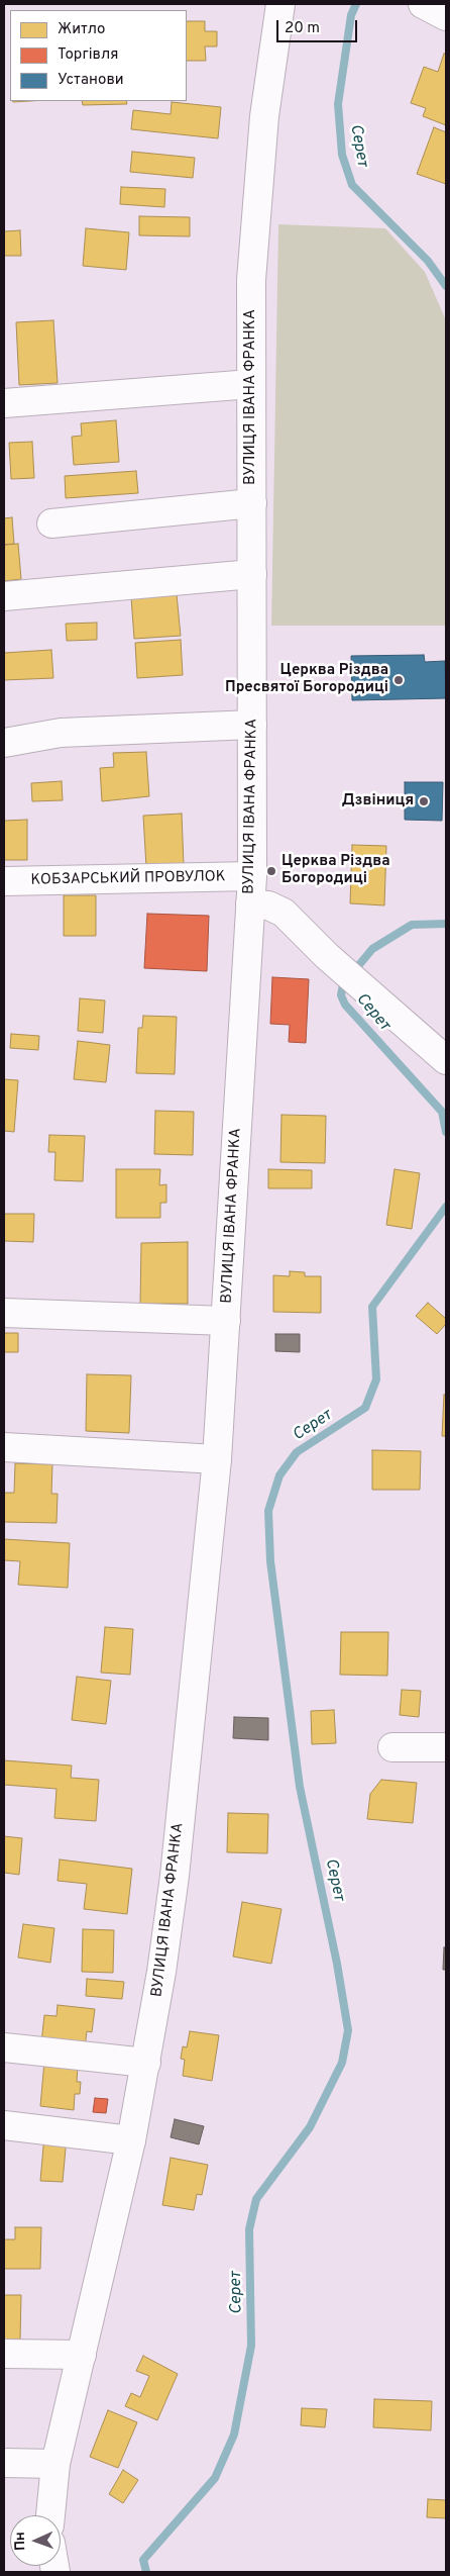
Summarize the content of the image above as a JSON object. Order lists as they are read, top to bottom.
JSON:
{
  "streets": {
    "main road": ["ВУЛИЦЯ ІВАНА ФРАНКА", "КОБЗАРСЬКИЙ ПРОВУЛОК"]
  },
  "crossings": [
    ["ВУЛИЦЯ ІВАНА ФРАНКА", "КОБЗАРСЬКИЙ ПРОВУЛОК"]
  ],
  "water": ["Серет"],
  "places": ["Церква Різдва Пресвятої Богородиці", "Дзвіниця", "Церква Різдва Богородиці"],
  "legend": ["Житло", "Торгівля", "Установи"],
  "scale_bar": "20 m",
  "north": "left"
}
